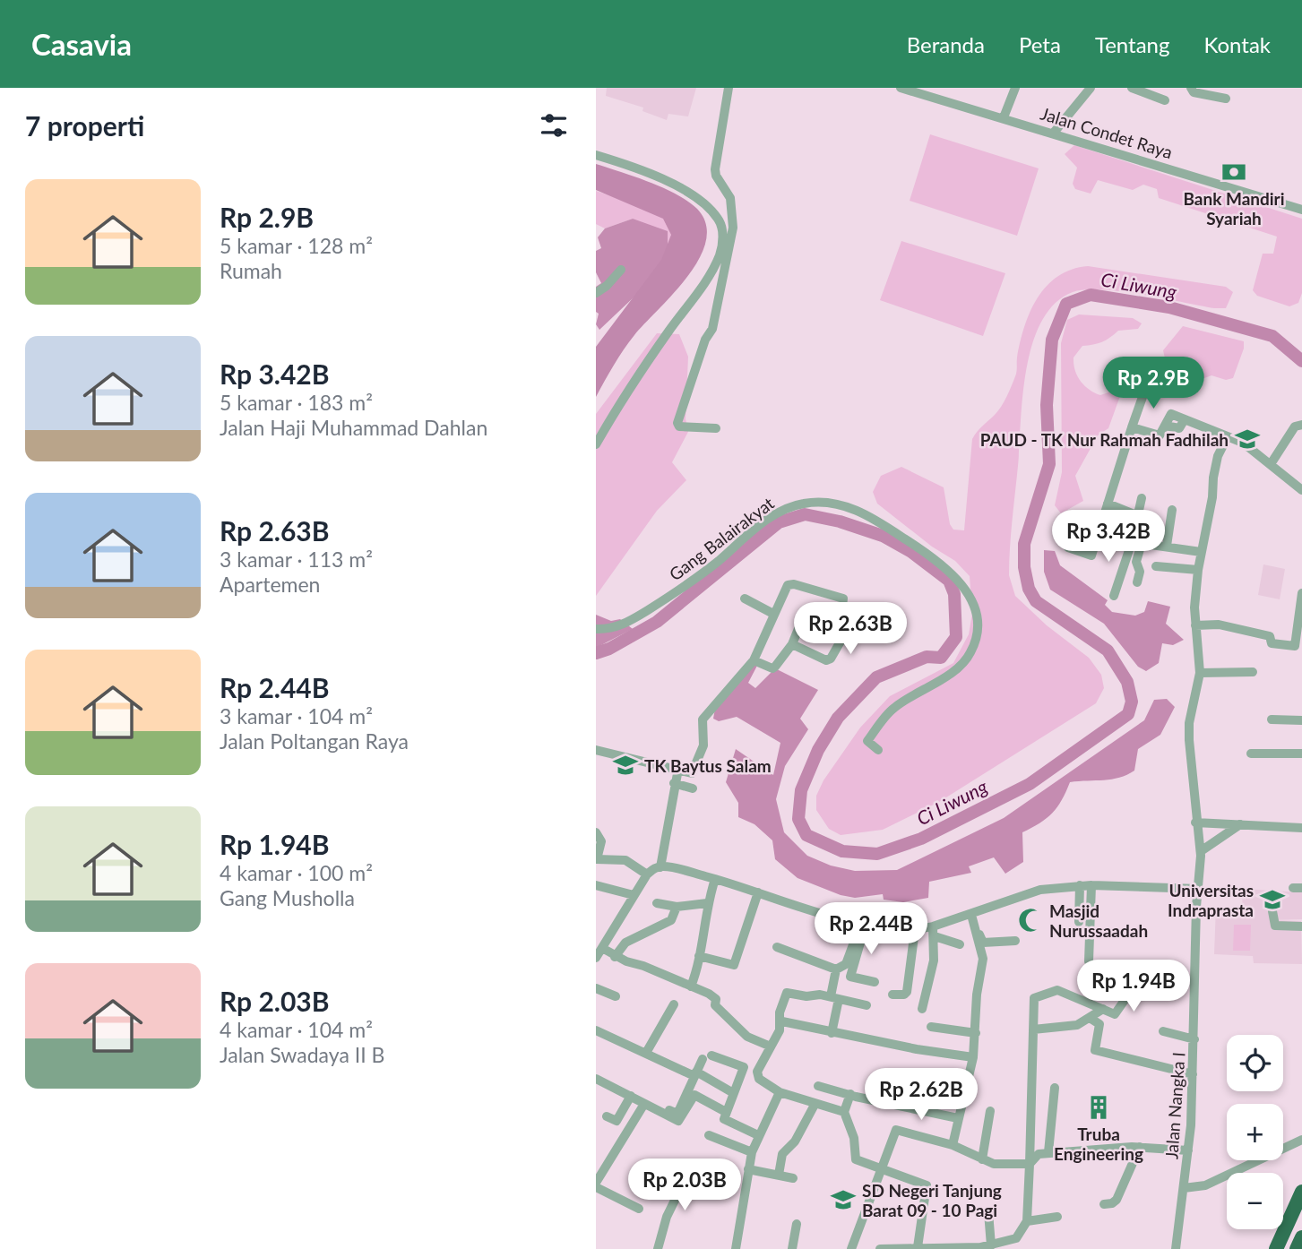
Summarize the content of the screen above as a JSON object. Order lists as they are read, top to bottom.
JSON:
{
  "streets": {
    "street": ["Jalan Condet Raya", "Gang Balairakyat", "Jalan Nangka I"]
  },
  "water": ["Ci Liwung"],
  "places": {
    "bank": ["Bank Mandiri Syariah"],
    "school or university": [
      "PAUD - TK Nur Rahmah Fadhilah",
      "TK Baytus Salam",
      "Universitas Indraprasta",
      "SD Negeri Tanjung Barat 09 - 10 Pagi"
    ],
    "mosque": ["Masjid Nurussaadah"],
    "building": ["Truba Engineering"]
  },
  "page": {
    "header": "Casavia",
    "nav": [
      "Beranda",
      "Peta",
      "Tentang",
      "Kontak"
    ],
    "heading": "7 properti",
    "list": [
      {
        "name": "Rp 2.9B",
        "note": "5 kamar · 128 m² · Rumah"
      },
      {
        "name": "Rp 3.42B",
        "note": "5 kamar · 183 m² · Jalan Haji Muhammad Dahlan"
      },
      {
        "name": "Rp 2.63B",
        "note": "3 kamar · 113 m² · Apartemen"
      },
      {
        "name": "Rp 2.44B",
        "note": "3 kamar · 104 m² · Jalan Poltangan Raya"
      },
      {
        "name": "Rp 1.94B",
        "note": "4 kamar · 100 m² · Gang Musholla"
      },
      {
        "name": "Rp 2.03B",
        "note": "4 kamar · 104 m² · Jalan Swadaya II B"
      }
    ],
    "price": [
      "Rp 2.9B",
      "Rp 3.42B",
      "Rp 2.63B",
      "Rp 2.44B",
      "Rp 1.94B",
      "Rp 2.62B",
      "Rp 2.03B"
    ],
    "map_buttons": ["+", "−"]
  }
}
